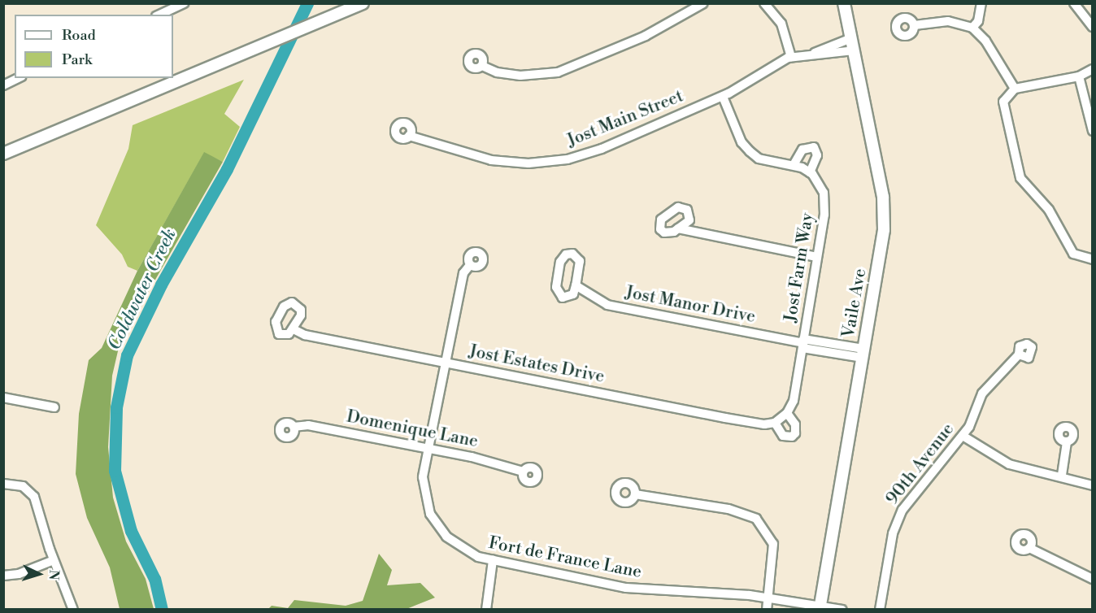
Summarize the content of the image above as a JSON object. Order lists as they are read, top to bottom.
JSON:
{
  "streets": {
    "main road": ["Vaile Ave"],
    "street": [
      "Jost Main Street",
      "Jost Farm Way",
      "Jost Manor Drive",
      "Jost Estates Drive",
      "Domenique Lane",
      "90th Avenue",
      "Fort de France Lane"
    ]
  },
  "crossings": [
    ["Jost Main Street", "Jost Farm Way"],
    ["Jost Main Street", "Vaile Ave"],
    ["Jost Farm Way", "Jost Manor Drive"],
    ["Vaile Ave", "Jost Manor Drive"],
    ["Vaile Ave", "Fort de France Lane"],
    ["Jost Estates Drive", "Fort de France Lane"],
    ["Domenique Lane", "Fort de France Lane"]
  ],
  "water": ["Coldwater Creek"],
  "legend": ["Road", "Park"],
  "north": "right"
}
